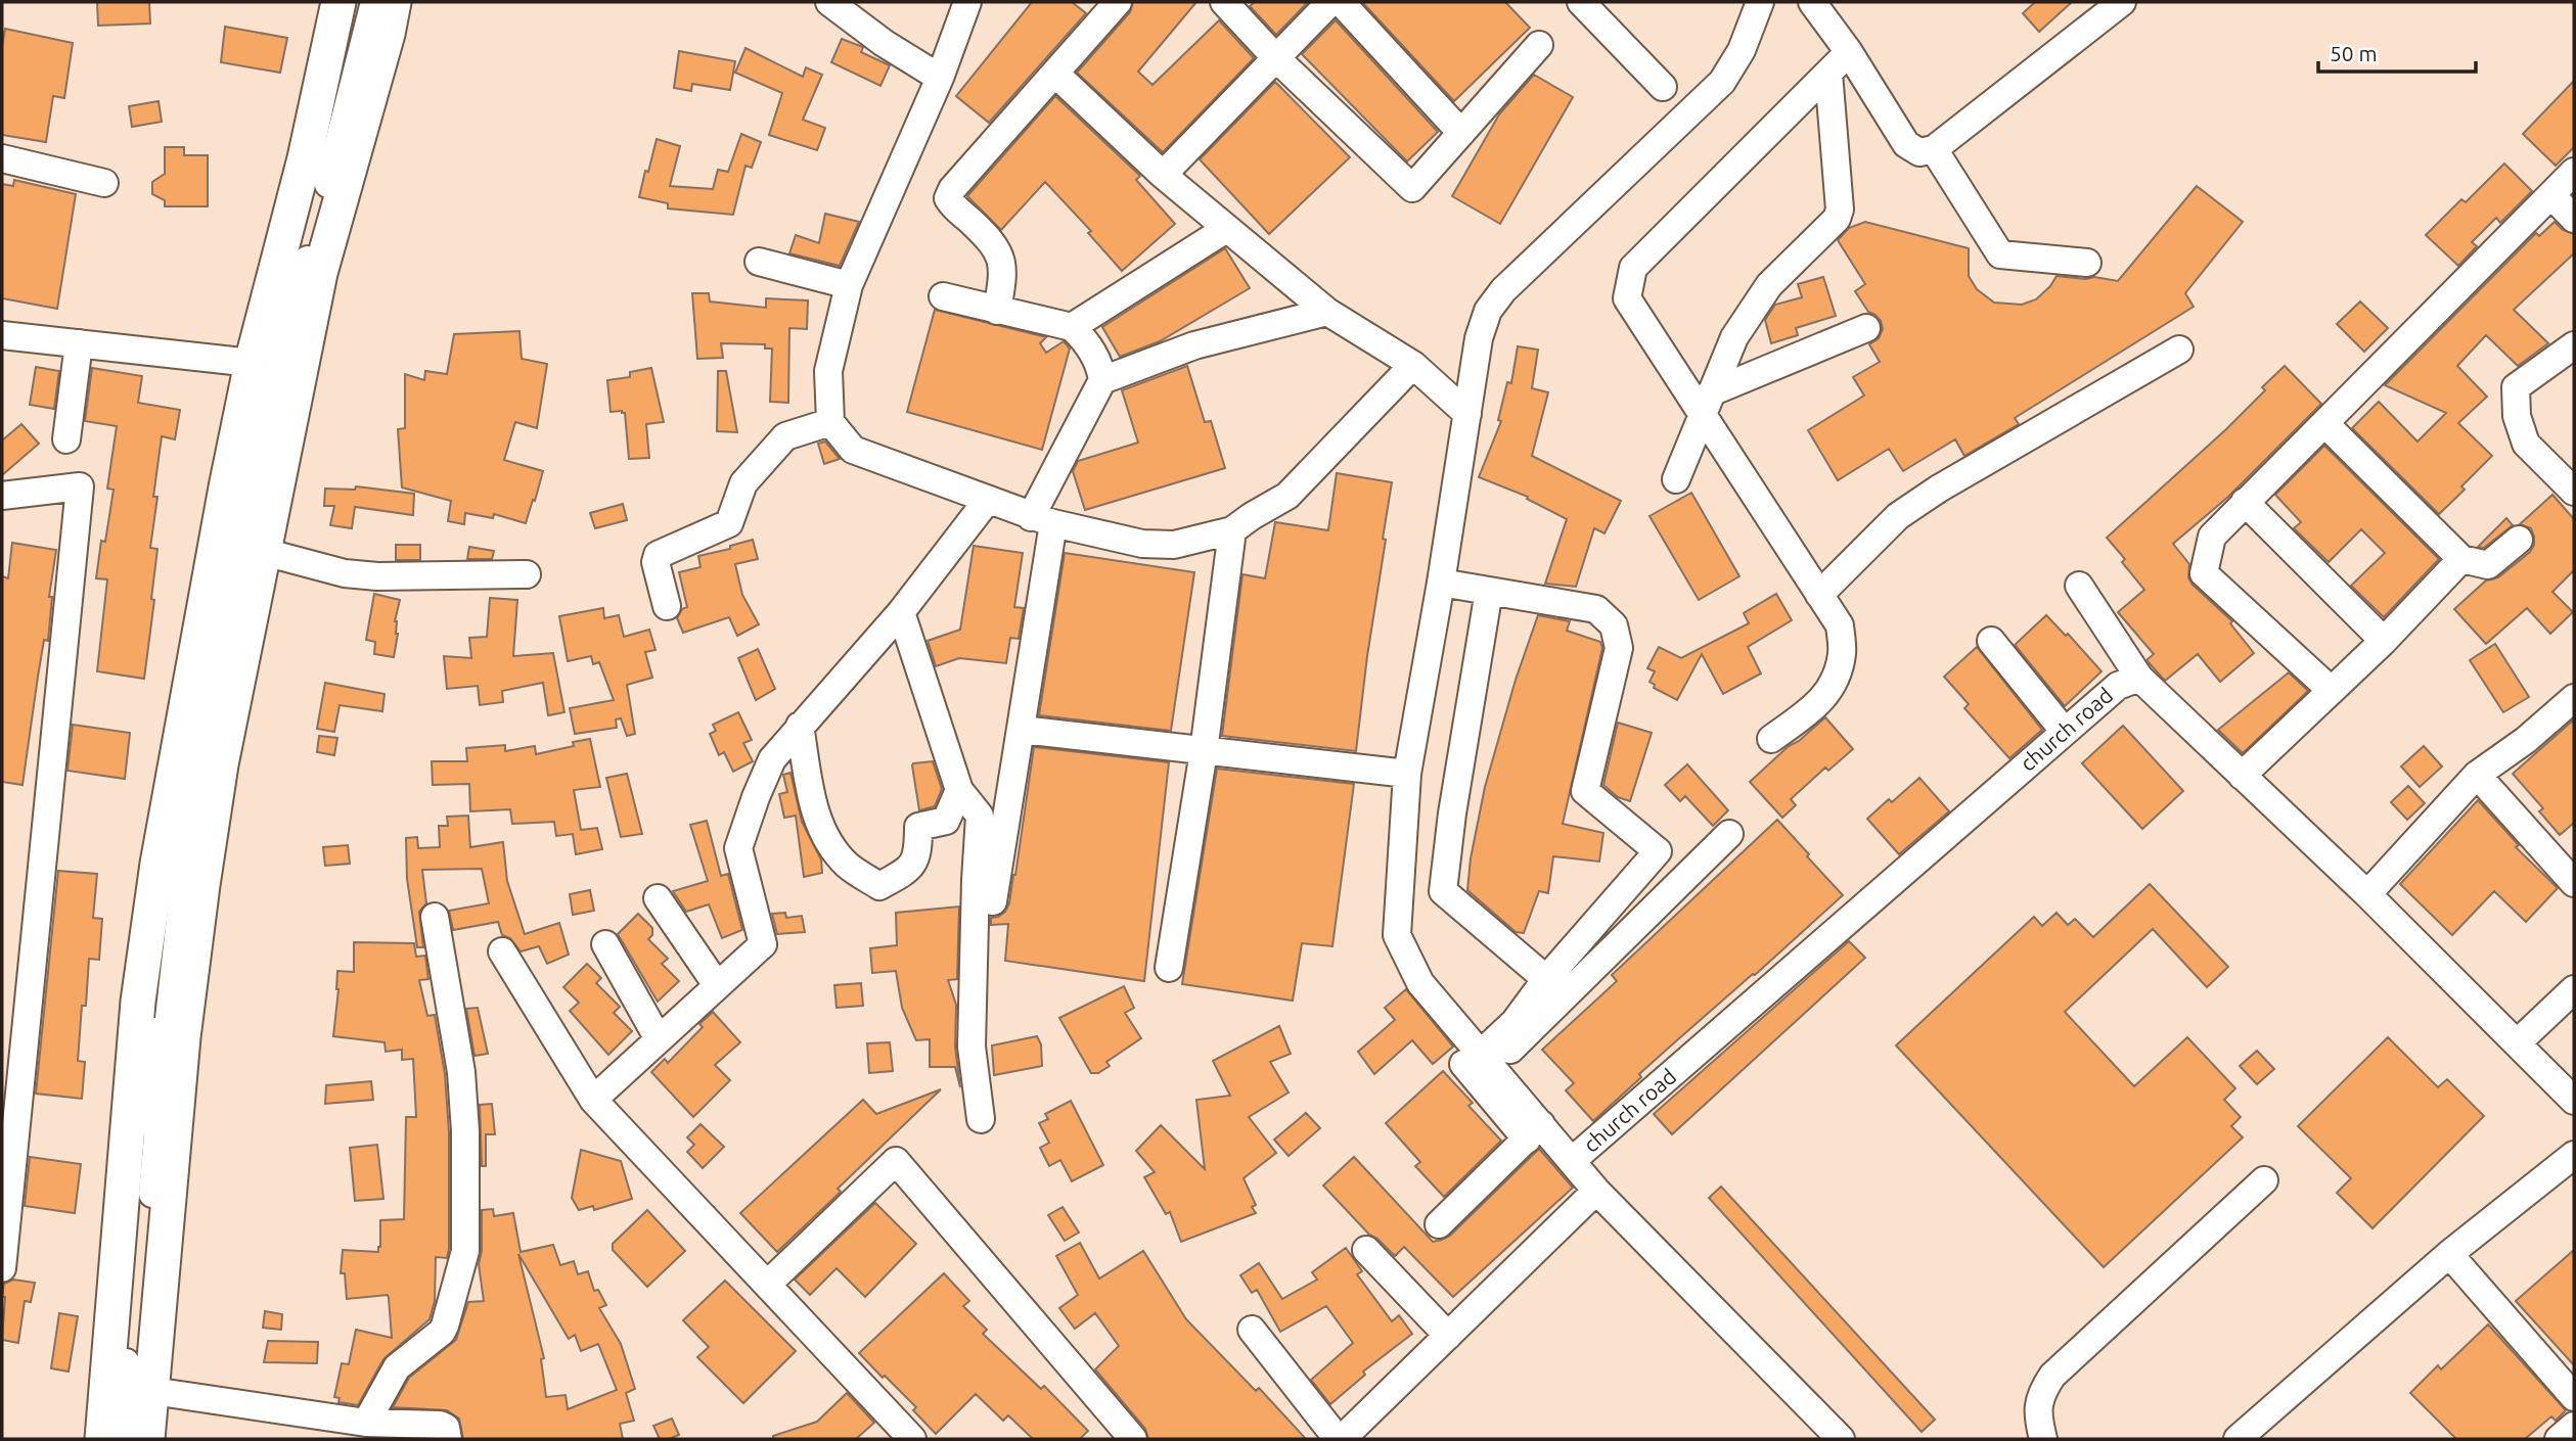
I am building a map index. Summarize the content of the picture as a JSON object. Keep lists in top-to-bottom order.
{
  "streets": {
    "street": ["church road"]
  },
  "scale_bar": "50 m"
}
